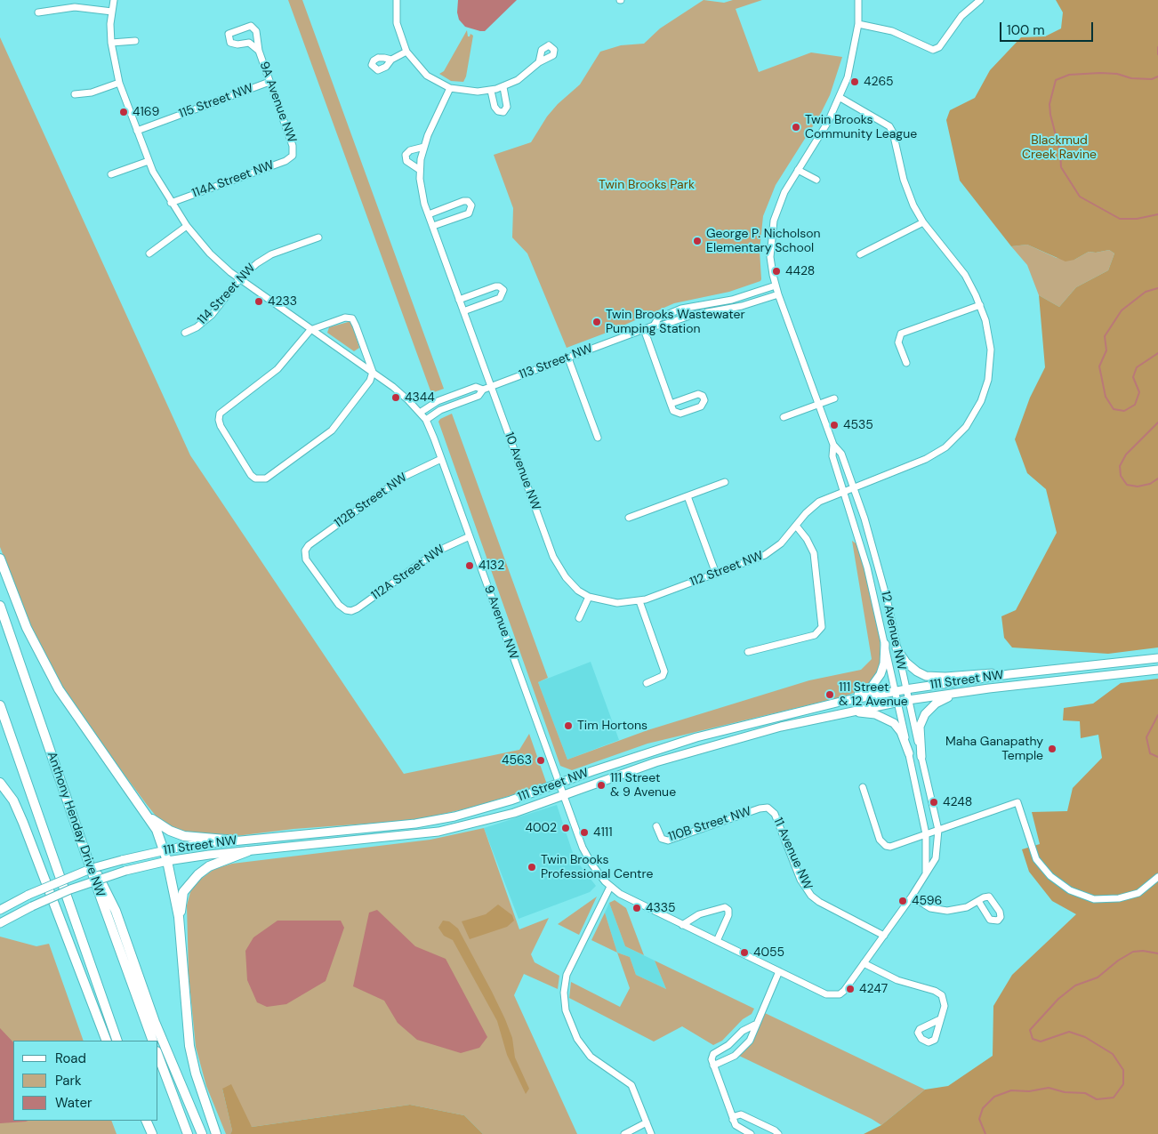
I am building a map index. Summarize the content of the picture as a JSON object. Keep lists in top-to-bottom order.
{
  "streets": {
    "highway": ["Anthony Henday Drive NW"],
    "main road": ["111 Street NW"],
    "street": [
      "115 Street NW",
      "9A Avenue NW",
      "114A Street NW",
      "114 Street NW",
      "113 Street NW",
      "10 Avenue NW",
      "112B Street NW",
      "112 Street NW",
      "112A Street NW",
      "9 Avenue NW",
      "12 Avenue NW",
      "110B Street NW",
      "11 Avenue NW"
    ]
  },
  "crossings": [
    ["115 Street NW", "9A Avenue NW"],
    ["115 Street NW", "9 Avenue NW"],
    ["9A Avenue NW", "114A Street NW"],
    ["114A Street NW", "9 Avenue NW"],
    ["114 Street NW", "9 Avenue NW"],
    ["113 Street NW", "10 Avenue NW"],
    ["113 Street NW", "9 Avenue NW"],
    ["113 Street NW", "12 Avenue NW"],
    ["10 Avenue NW", "112 Street NW"],
    ["112B Street NW", "112A Street NW"],
    ["112B Street NW", "9 Avenue NW"],
    ["112 Street NW", "12 Avenue NW"],
    ["112A Street NW", "9 Avenue NW"],
    ["9 Avenue NW", "12 Avenue NW"],
    ["9 Avenue NW", "111 Street NW"],
    ["12 Avenue NW", "111 Street NW"],
    ["12 Avenue NW", "11 Avenue NW"],
    ["110B Street NW", "11 Avenue NW"]
  ],
  "parks": ["Blackmud Creek Ravine", "Twin Brooks Park"],
  "places": [
    "4265",
    "4169",
    "Twin Brooks Community League",
    "George P. Nicholson Elementary School",
    "4428",
    "4233",
    "Twin Brooks Wastewater Pumping Station",
    "4344",
    "4535",
    "4132",
    "111 Street & 12 Avenue",
    "Tim Hortons",
    "Maha Ganapathy Temple",
    "4563",
    "111 Street & 9 Avenue",
    "4248",
    "4002",
    "4111",
    "Twin Brooks Professional Centre",
    "4596",
    "4335",
    "4055",
    "4247"
  ],
  "legend": ["Road", "Park", "Water"],
  "scale_bar": "100 m"
}
